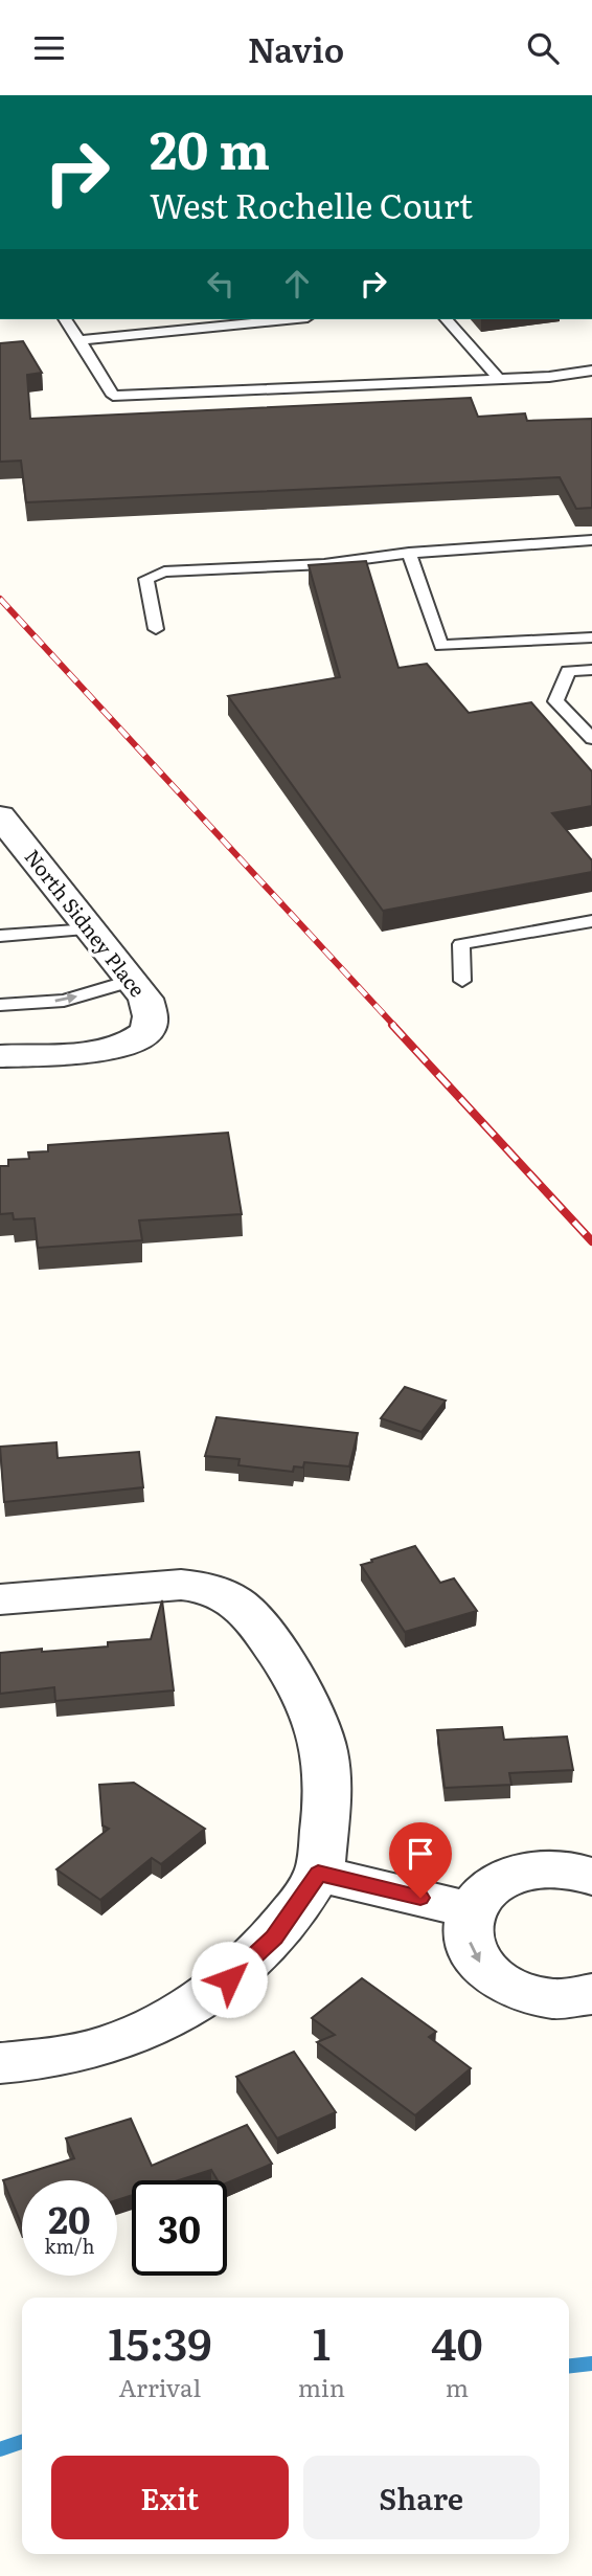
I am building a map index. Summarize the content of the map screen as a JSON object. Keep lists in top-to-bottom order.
{
  "streets": {
    "street": ["North Sidney Place"]
  },
  "page": {
    "header": "Navio",
    "turn": ["20 m", "West Rochelle Court"],
    "speed": "20 km/h",
    "limit": "30",
    "eta": [
      "15:39",
      "Arrival",
      "1",
      "min",
      "40",
      "m"
    ],
    "buttons": ["Exit", "Share"]
  }
}
